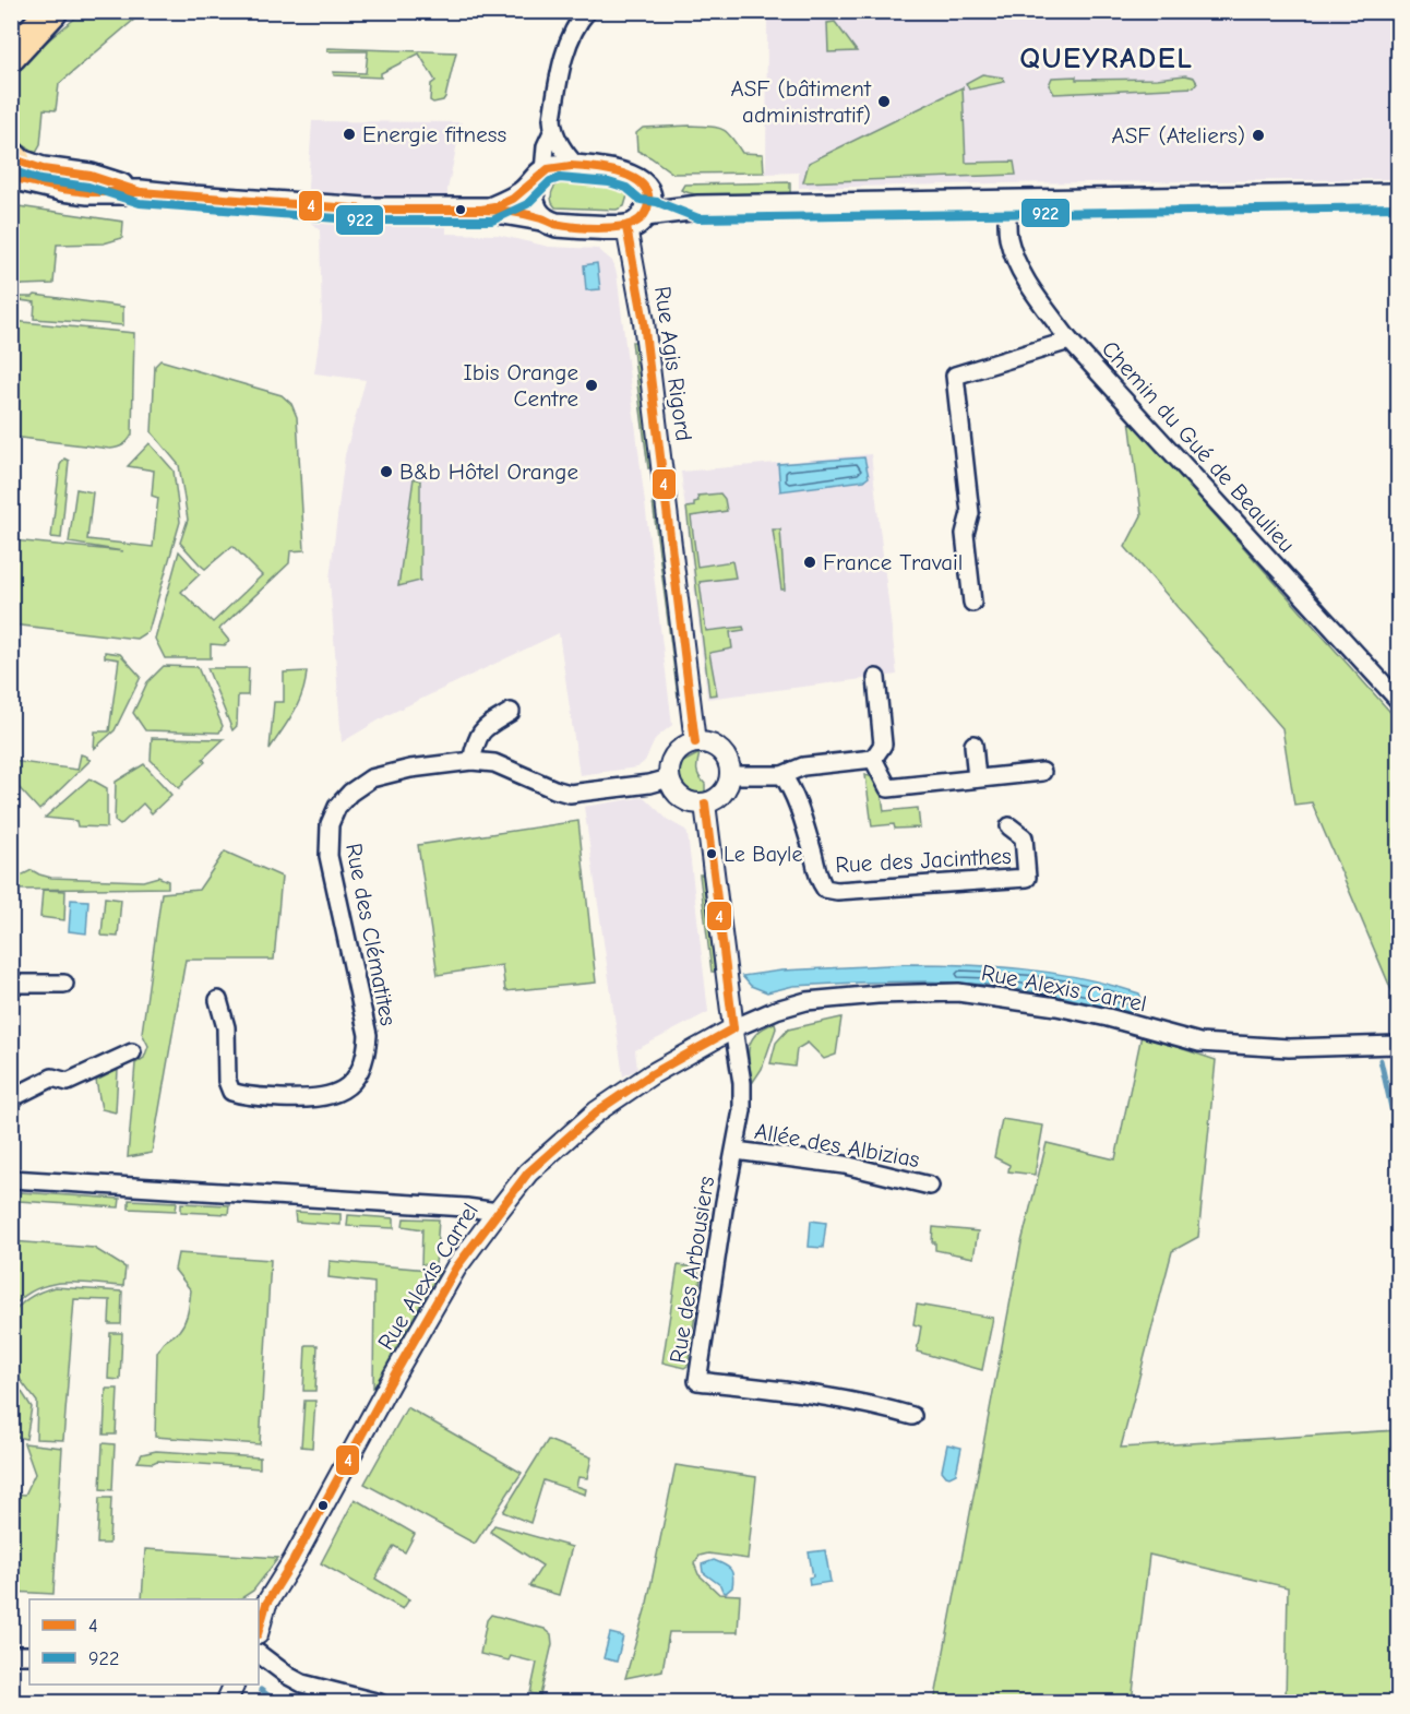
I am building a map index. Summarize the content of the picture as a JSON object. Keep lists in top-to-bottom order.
{
  "streets": {
    "street": [
      "Rue Agis Rigord",
      "Chemin du Gué de Beaulieu",
      "Rue des Jacinthes",
      "Rue des Clématites",
      "Rue Alexis Carrel",
      "Allée des Albizias",
      "Rue des Arbousiers"
    ]
  },
  "crossings": [
    ["Rue Agis Rigord", "Rue des Clématites"],
    ["Rue Alexis Carrel", "Rue des Arbousiers"],
    ["Allée des Albizias", "Rue des Arbousiers"]
  ],
  "districts": ["QUEYRADEL"],
  "places": [
    "ASF (bâtiment administratif)",
    "Energie fitness",
    "ASF (Ateliers)",
    "Ibis Orange Centre",
    "B&b Hôtel Orange",
    "France Travail",
    "Le Bayle"
  ],
  "lines": ["transit line 4", "transit line 922"],
  "legend": ["4", "922"]
}
